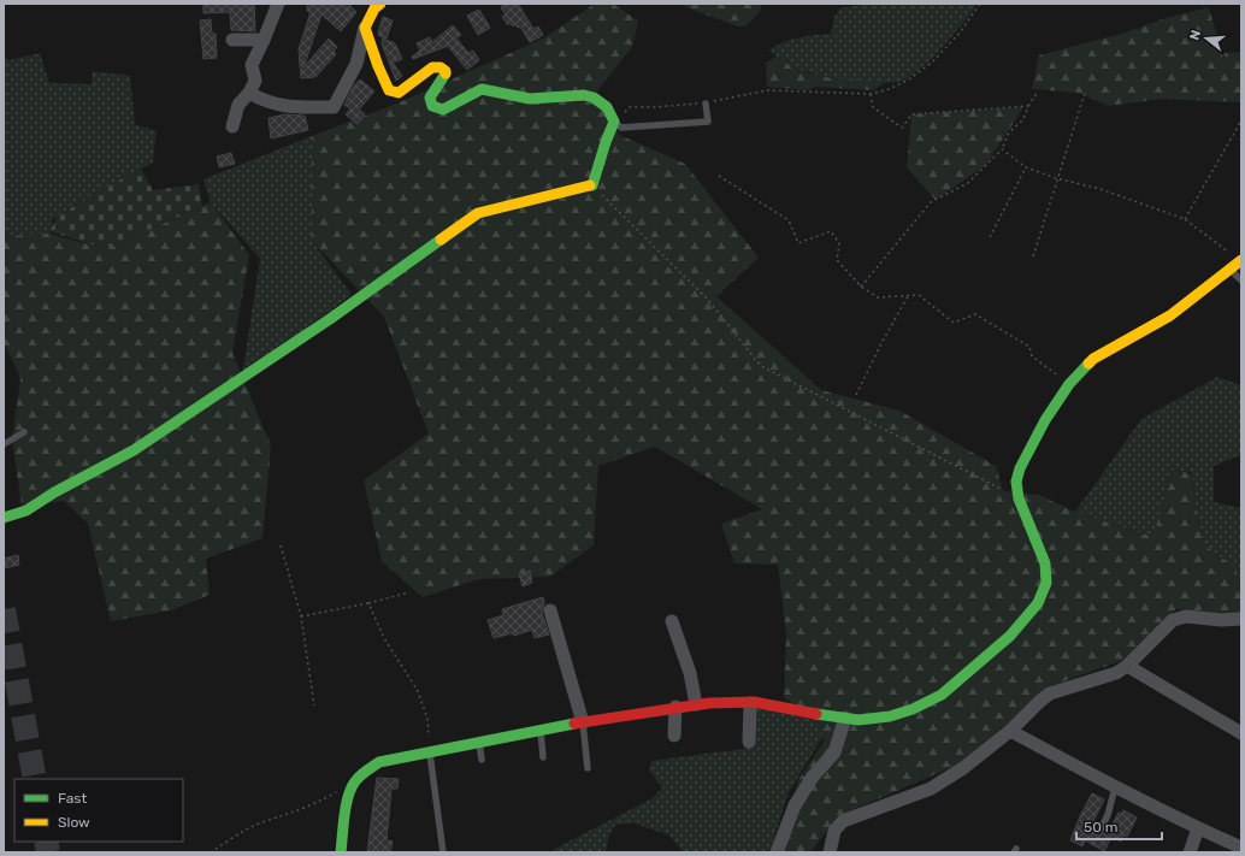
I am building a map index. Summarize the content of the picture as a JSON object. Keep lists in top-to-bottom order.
{
  "legend": ["Fast", "Slow"],
  "scale_bar": "50 m",
  "north": "left"
}
